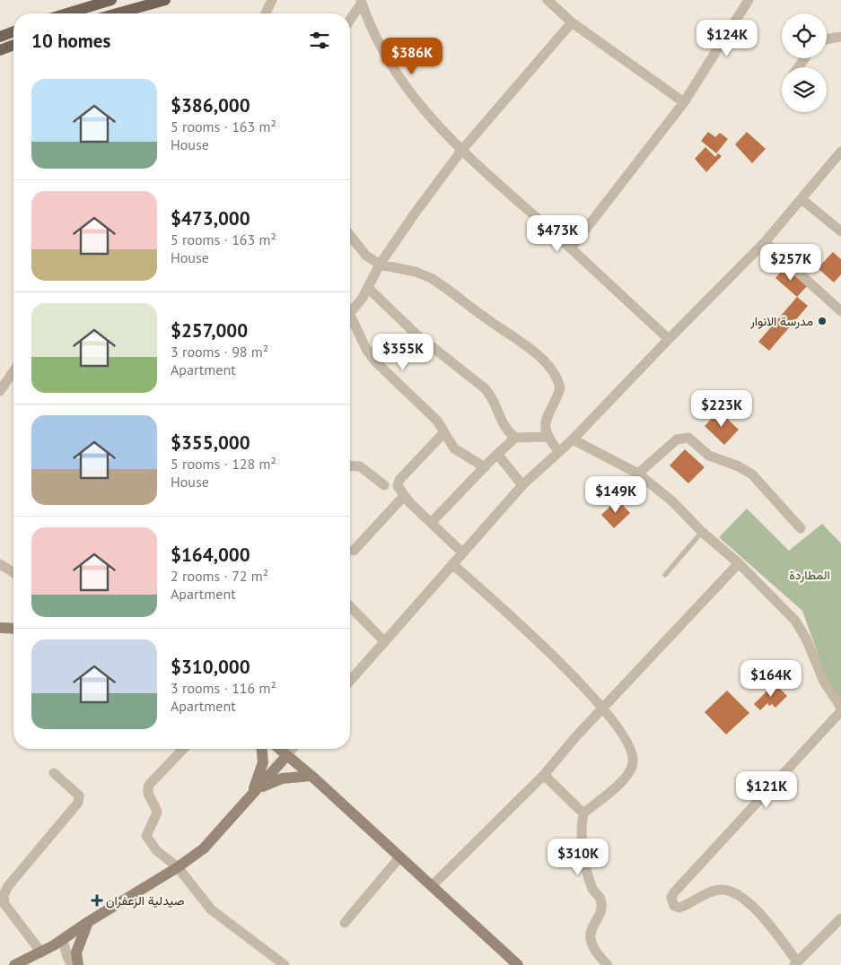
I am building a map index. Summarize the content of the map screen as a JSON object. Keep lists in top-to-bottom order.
{
  "parks": ["المطاردة"],
  "places": {
    "other": ["مدرسة الانوار"],
    "health": ["صيدلية الزعفران"]
  },
  "page": {
    "heading": "10 homes",
    "price": [
      "$124K",
      "$386K",
      "$473K",
      "$257K",
      "$355K",
      "$223K",
      "$149K",
      "$164K",
      "$121K",
      "$310K"
    ],
    "list": [
      {
        "name": "$386,000",
        "note": "5 rooms · 163 m² · House"
      },
      {
        "name": "$473,000",
        "note": "5 rooms · 163 m² · House"
      },
      {
        "name": "$257,000",
        "note": "3 rooms · 98 m² · Apartment"
      },
      {
        "name": "$355,000",
        "note": "5 rooms · 128 m² · House"
      },
      {
        "name": "$164,000",
        "note": "2 rooms · 72 m² · Apartment"
      },
      {
        "name": "$310,000",
        "note": "3 rooms · 116 m² · Apartment"
      }
    ]
  }
}
